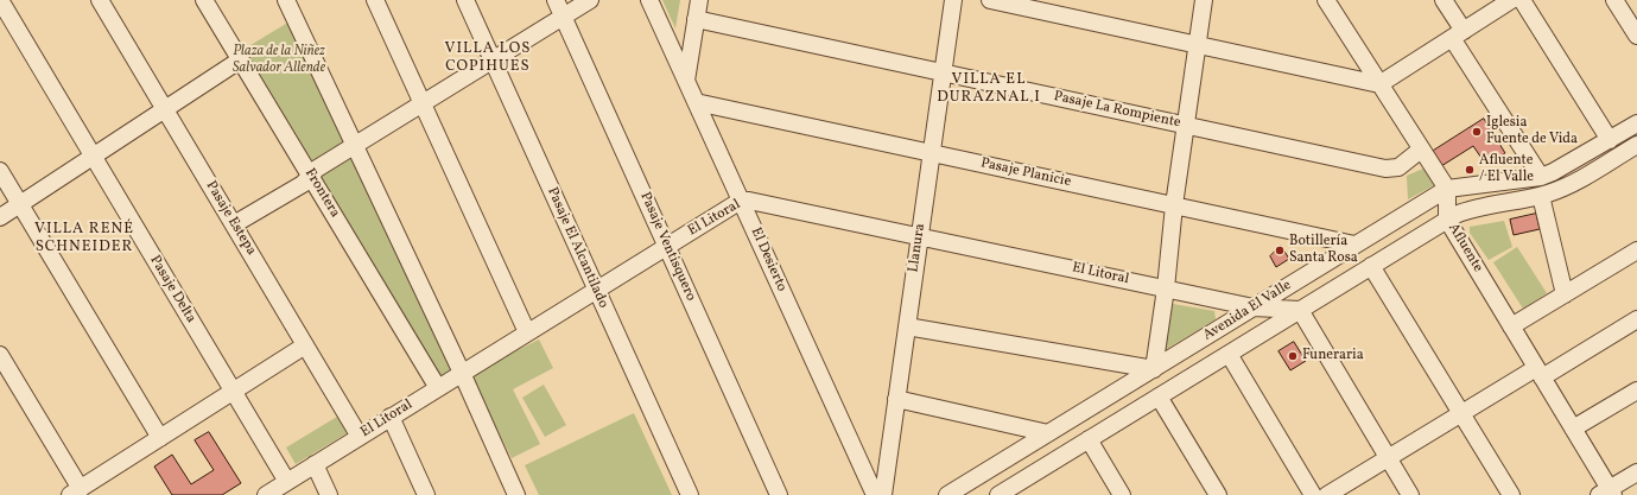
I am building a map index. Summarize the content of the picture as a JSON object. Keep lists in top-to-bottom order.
{
  "streets": {
    "street": [
      "Pasaje La Rompiente",
      "Pasaje Planicie",
      "Frontera",
      "Pasaje Estepa",
      "El Litoral",
      "Pasaje Ventisquero",
      "Pasaje El Alcantilado",
      "Llanura",
      "Afluente",
      "El Desierto",
      "Pasaje Delta",
      "Avenida El Valle"
    ]
  },
  "crossings": [
    ["Pasaje La Rompiente", "Llanura"],
    ["Pasaje Planicie", "Llanura"],
    ["Pasaje Planicie", "El Desierto"],
    ["Pasaje Planicie", "Avenida El Valle"],
    ["Frontera", "El Litoral"],
    ["Pasaje Estepa", "El Litoral"],
    ["El Litoral", "Pasaje Ventisquero"],
    ["El Litoral", "Pasaje El Alcantilado"],
    ["El Litoral", "Llanura"],
    ["El Litoral", "El Desierto"],
    ["El Litoral", "Pasaje Delta"],
    ["El Litoral", "Avenida El Valle"],
    ["Afluente", "Avenida El Valle"]
  ],
  "districts": ["VILLA LOS COPIHUES", "VILLA EL DURAZNAL I", "VILLA RENÉ SCHNEIDER"],
  "parks": ["Plaza de la Niñez Salvador Allende"],
  "places": [
    "Iglesia Fuente de Vida",
    "Afluente / El Valle",
    "Botillería Santa Rosa",
    "Funeraria"
  ]
}
